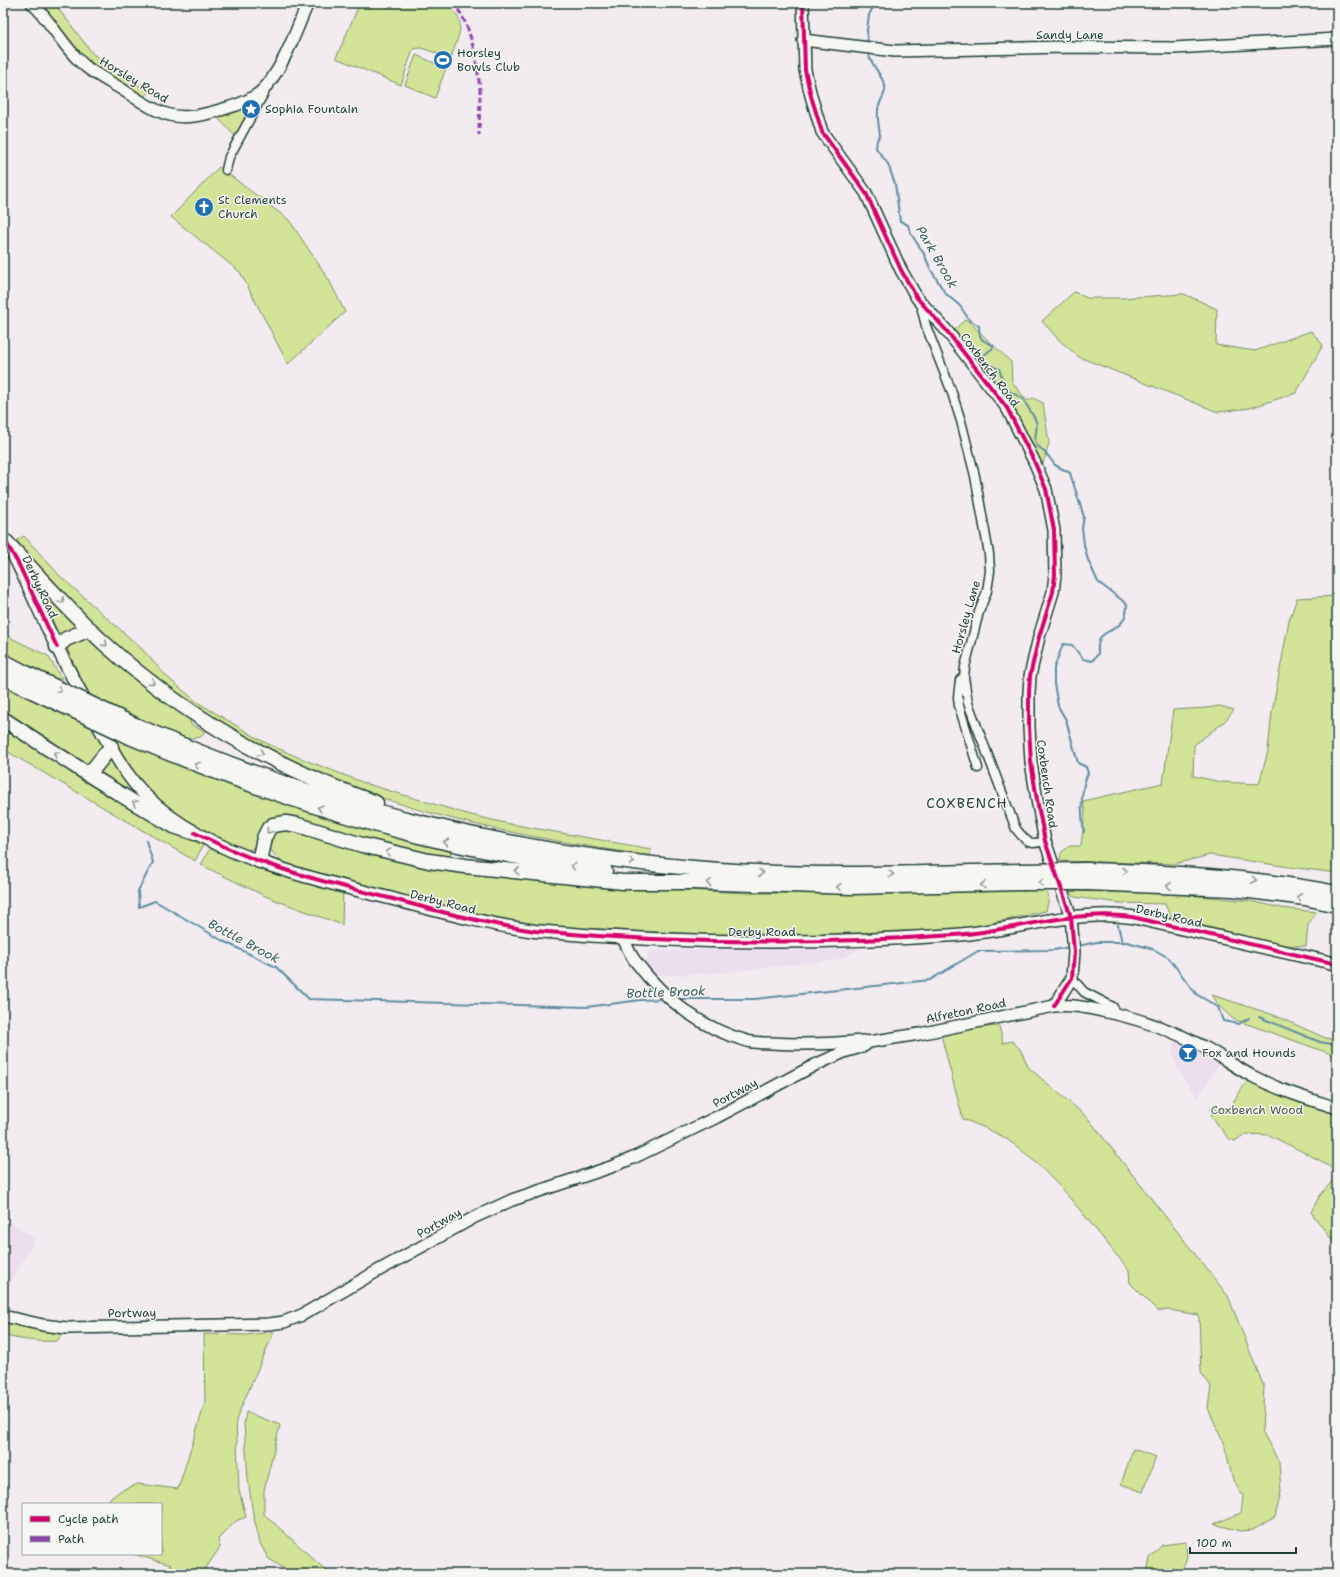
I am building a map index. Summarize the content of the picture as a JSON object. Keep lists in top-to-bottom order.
{
  "streets": {
    "main road": ["Derby Road"],
    "street": [
      "Sandy Lane",
      "Horsley Road",
      "Coxbench Road",
      "Horsley Lane",
      "Alfreton Road",
      "Portway"
    ]
  },
  "crossings": [
    ["Sandy Lane", "Coxbench Road"],
    ["Coxbench Road", "Derby Road"],
    ["Coxbench Road", "Horsley Lane"],
    ["Derby Road", "Alfreton Road"],
    ["Alfreton Road", "Portway"]
  ],
  "districts": ["COXBENCH"],
  "water": ["Park Brook", "Bottle Brook"],
  "parks": ["Coxbench Wood"],
  "places": {
    "sports": ["Horsley Bowls Club"],
    "place": ["Sophia Fountain"],
    "church": ["St Clements Church"],
    "bar": ["Fox and Hounds"]
  },
  "legend": ["Cycle path", "Path"],
  "scale_bar": "100 m"
}
